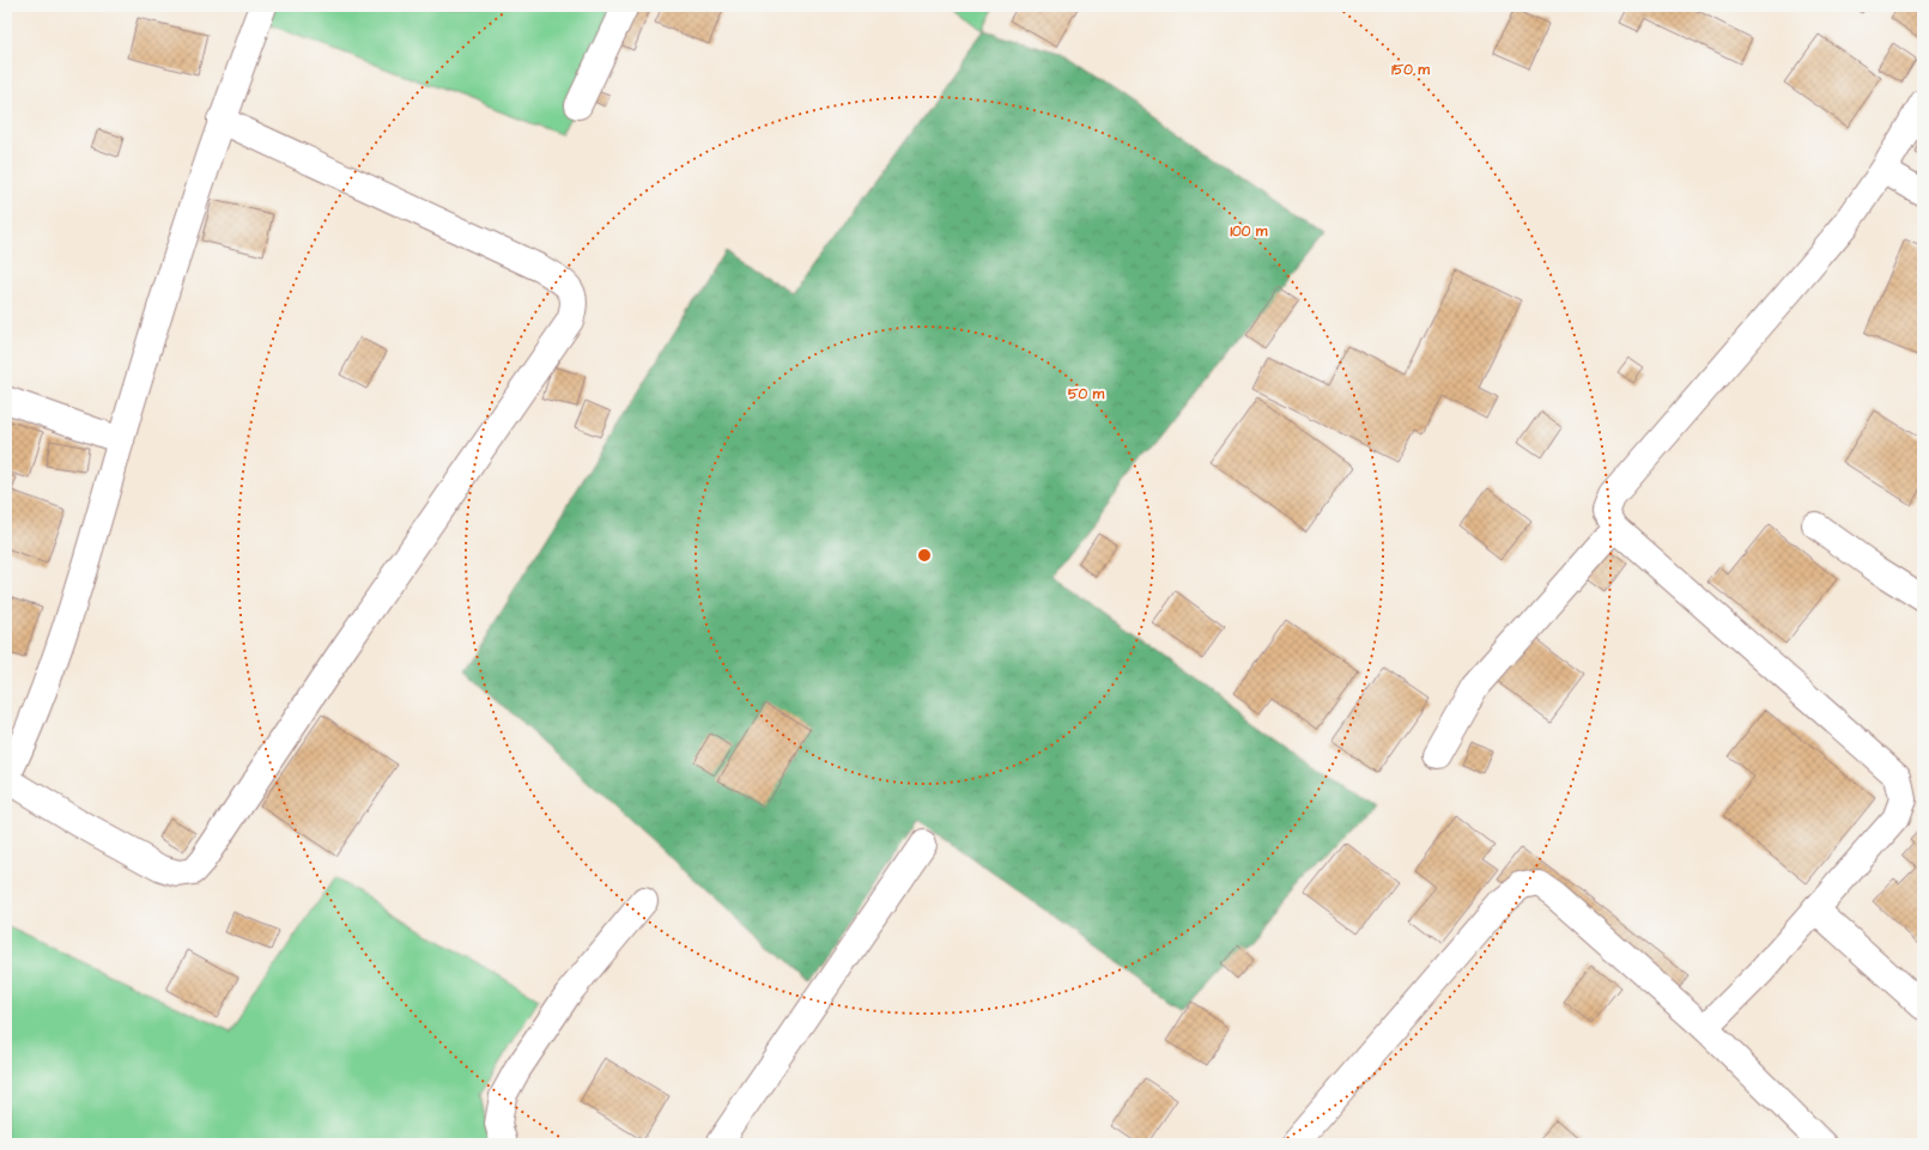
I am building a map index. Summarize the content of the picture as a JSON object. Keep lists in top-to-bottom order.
{
  "rings": ["150 m", "100 m", "50 m"]
}
